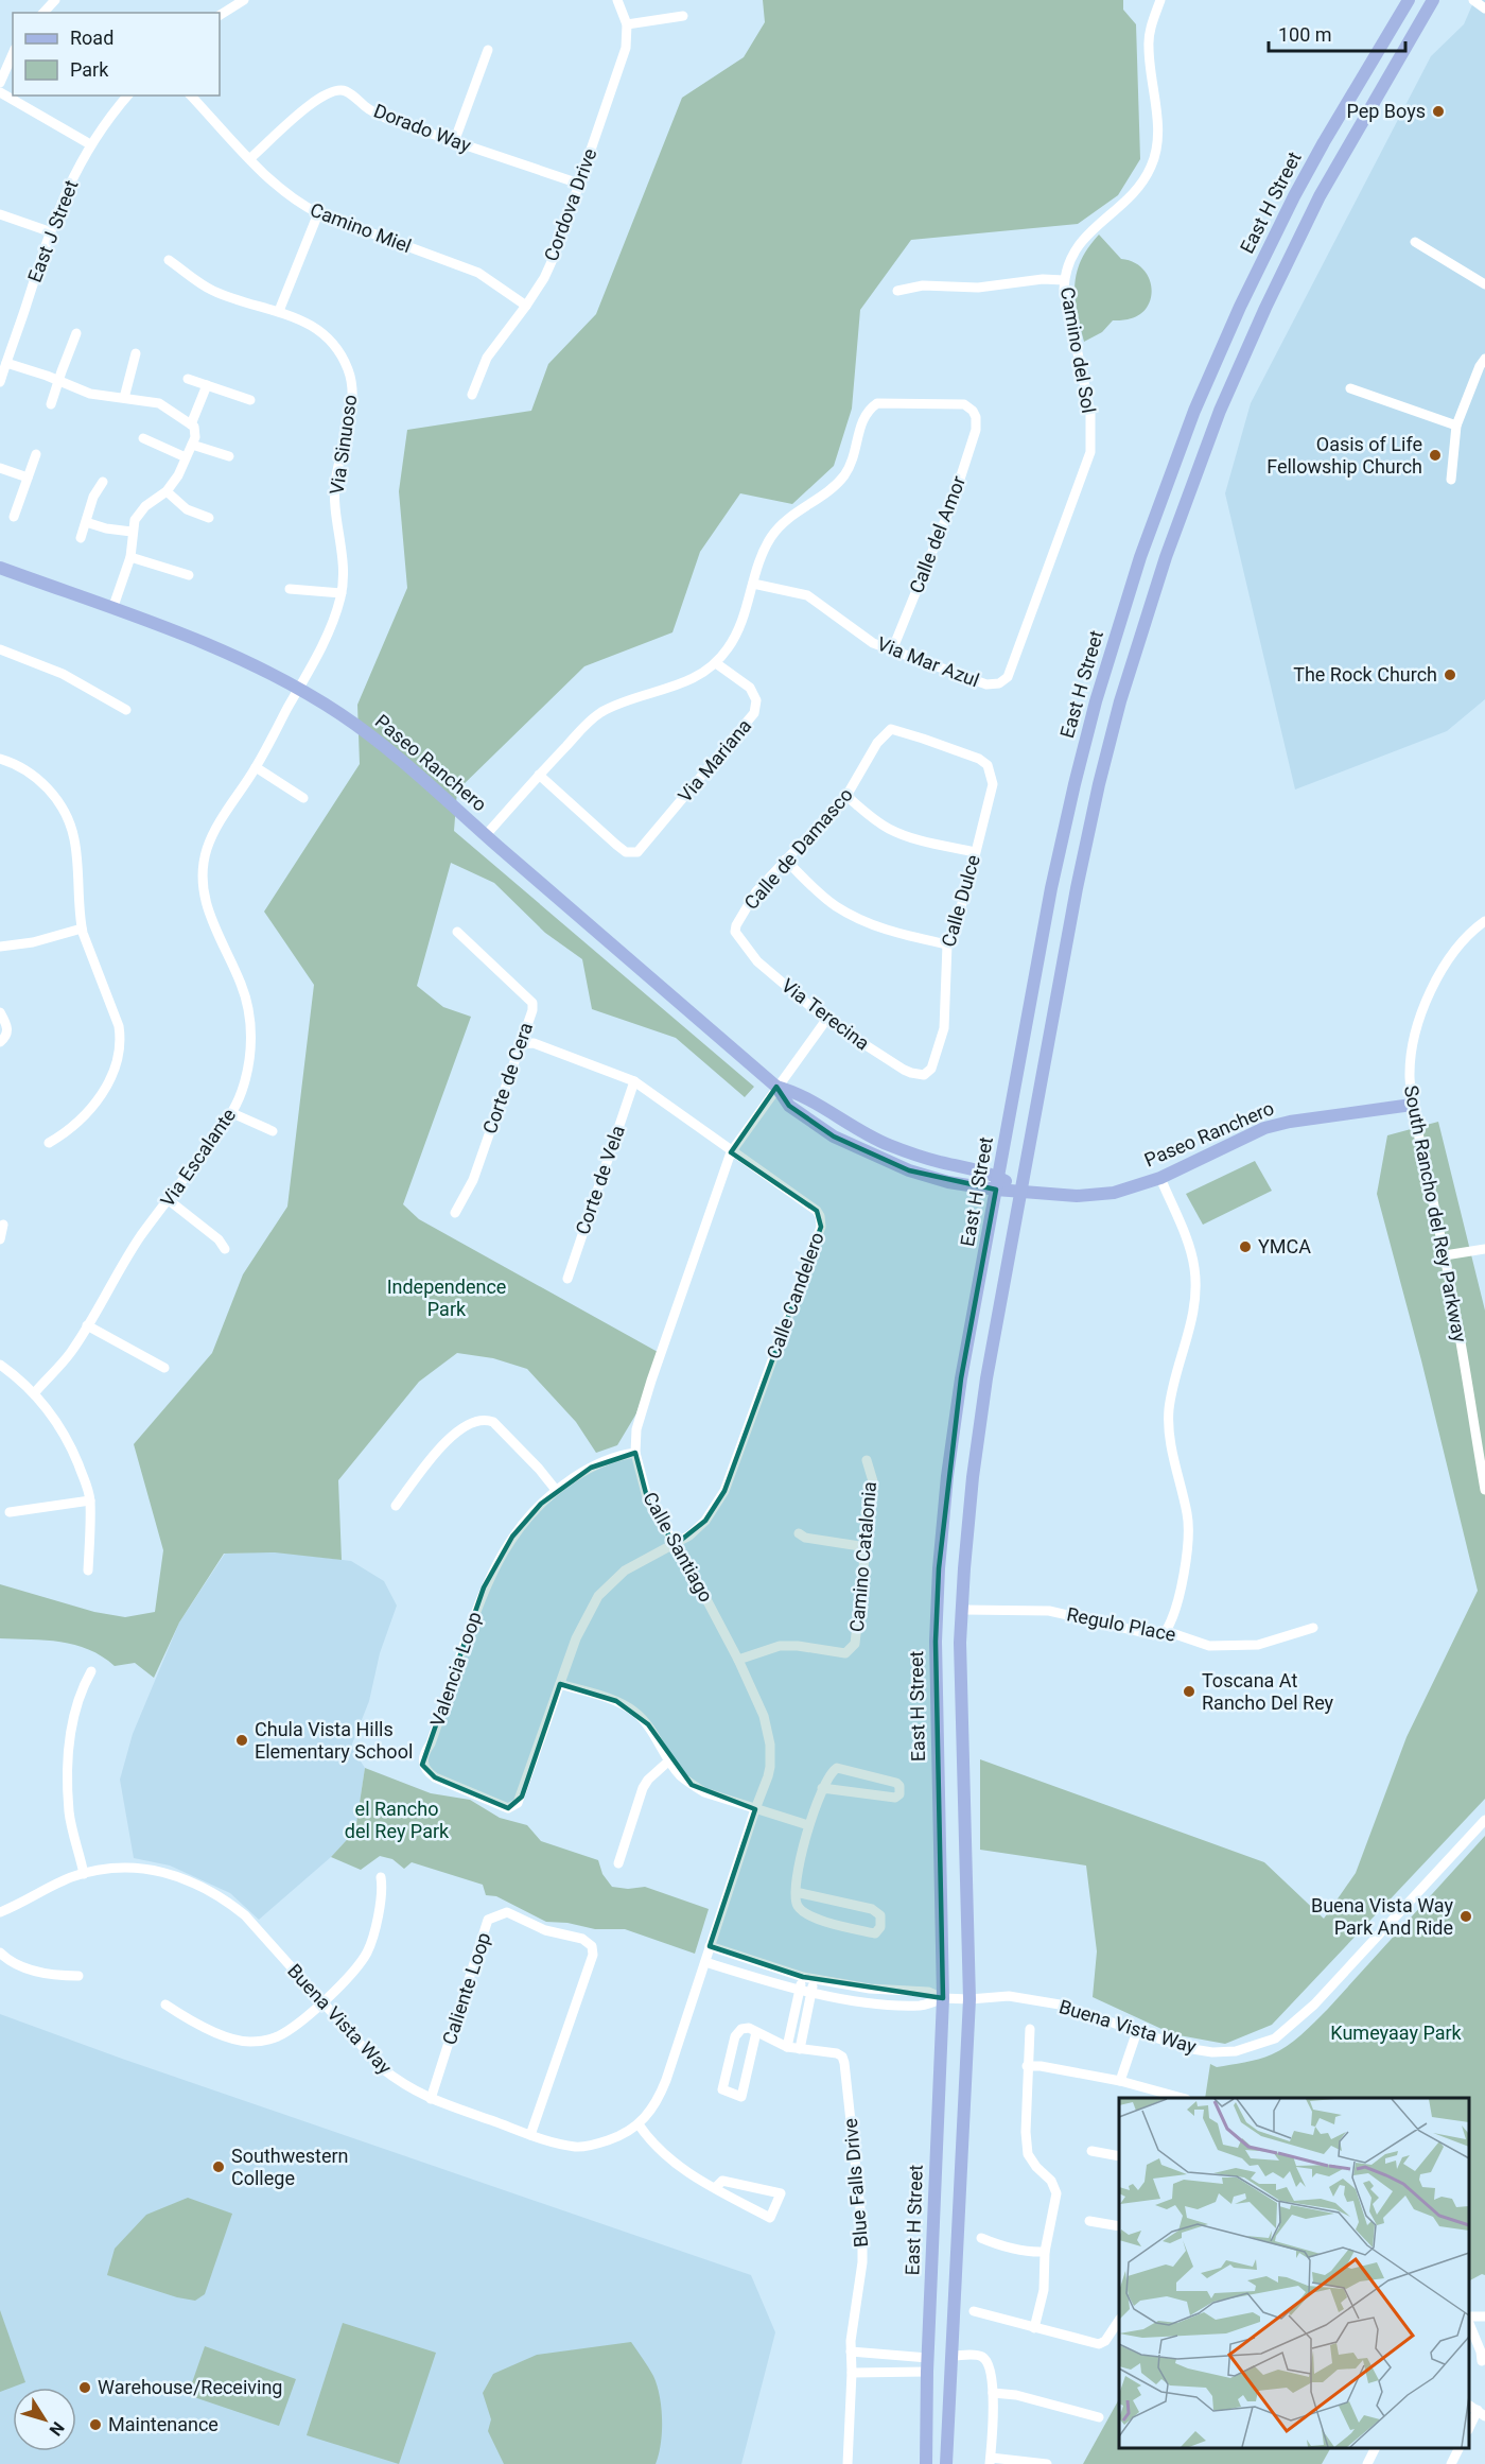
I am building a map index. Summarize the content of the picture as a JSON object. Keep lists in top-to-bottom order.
{
  "streets": {
    "main road": ["East H Street", "Paseo Ranchero"],
    "street": [
      "Dorado Way",
      "Cordova Drive",
      "Camino Miel",
      "East J Street",
      "Camino del Sol",
      "Via Sinuoso",
      "Calle del Amor",
      "Via Mar Azul",
      "Via Mariana",
      "Calle de Damasco",
      "Calle Dulce",
      "Via Terecina",
      "Corte de Cera",
      "Via Escalante",
      "Corte de Vela",
      "South Rancho del Rey Parkway",
      "Calle Candelero",
      "Calle Santiago",
      "Camino Catalonia",
      "Regulo Place",
      "Valencia Loop",
      "Caliente Loop",
      "Buena Vista Way",
      "Blue Falls Drive"
    ]
  },
  "crossings": [
    ["Dorado Way", "Cordova Drive"],
    ["Dorado Way", "Camino Miel"],
    ["East H Street", "Paseo Ranchero"],
    ["East H Street", "Buena Vista Way"],
    ["Cordova Drive", "Camino Miel"],
    ["Camino del Sol", "Via Mar Azul"],
    ["Via Sinuoso", "Paseo Ranchero"],
    ["Via Sinuoso", "Via Escalante"],
    ["Calle del Amor", "Via Mar Azul"],
    ["Paseo Ranchero", "Via Escalante"],
    ["Paseo Ranchero", "South Rancho del Rey Parkway"],
    ["Paseo Ranchero", "Calle Santiago"],
    ["Calle de Damasco", "Calle Dulce"],
    ["Calle de Damasco", "Via Terecina"],
    ["Calle Dulce", "Via Terecina"],
    ["Via Terecina", "Calle Santiago"],
    ["Corte de Cera", "Calle Candelero"],
    ["Corte de Vela", "Calle Candelero"],
    ["Calle Candelero", "Calle Santiago"],
    ["Calle Candelero", "Valencia Loop"],
    ["Calle Santiago", "Camino Catalonia"],
    ["Calle Santiago", "Valencia Loop"],
    ["Calle Santiago", "Buena Vista Way"],
    ["Caliente Loop", "Buena Vista Way"]
  ],
  "parks": ["Independence Park", "el Rancho del Rey Park", "Kumeyaay Park"],
  "places": [
    "Pep Boys",
    "Oasis of Life Fellowship Church",
    "The Rock Church",
    "YMCA",
    "Toscana At Rancho Del Rey",
    "Chula Vista Hills Elementary School",
    "Buena Vista Way Park And Ride",
    "Southwestern College",
    "Warehouse/Receiving",
    "Maintenance"
  ],
  "legend": ["Road", "Park"],
  "scale_bar": "100 m",
  "north": "bottom right"
}
